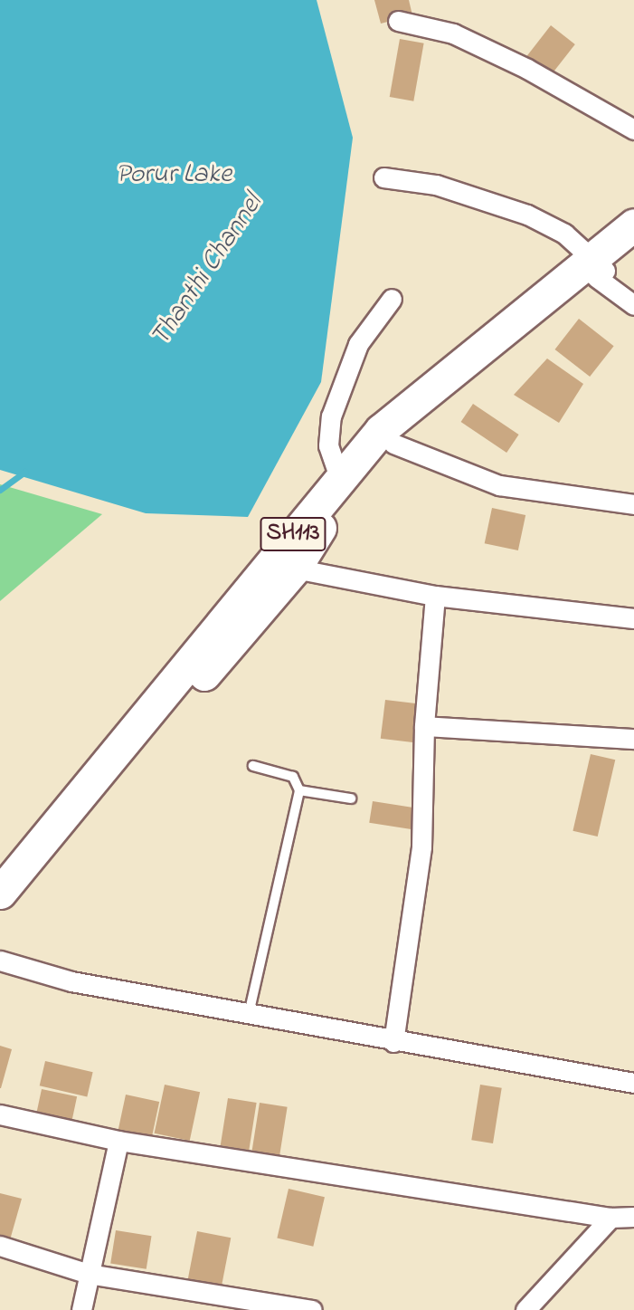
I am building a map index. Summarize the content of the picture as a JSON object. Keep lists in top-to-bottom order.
{
  "streets": {
    "main road": ["SH113"]
  },
  "water": ["Porur Lake", "Thanthi Channel"]
}
